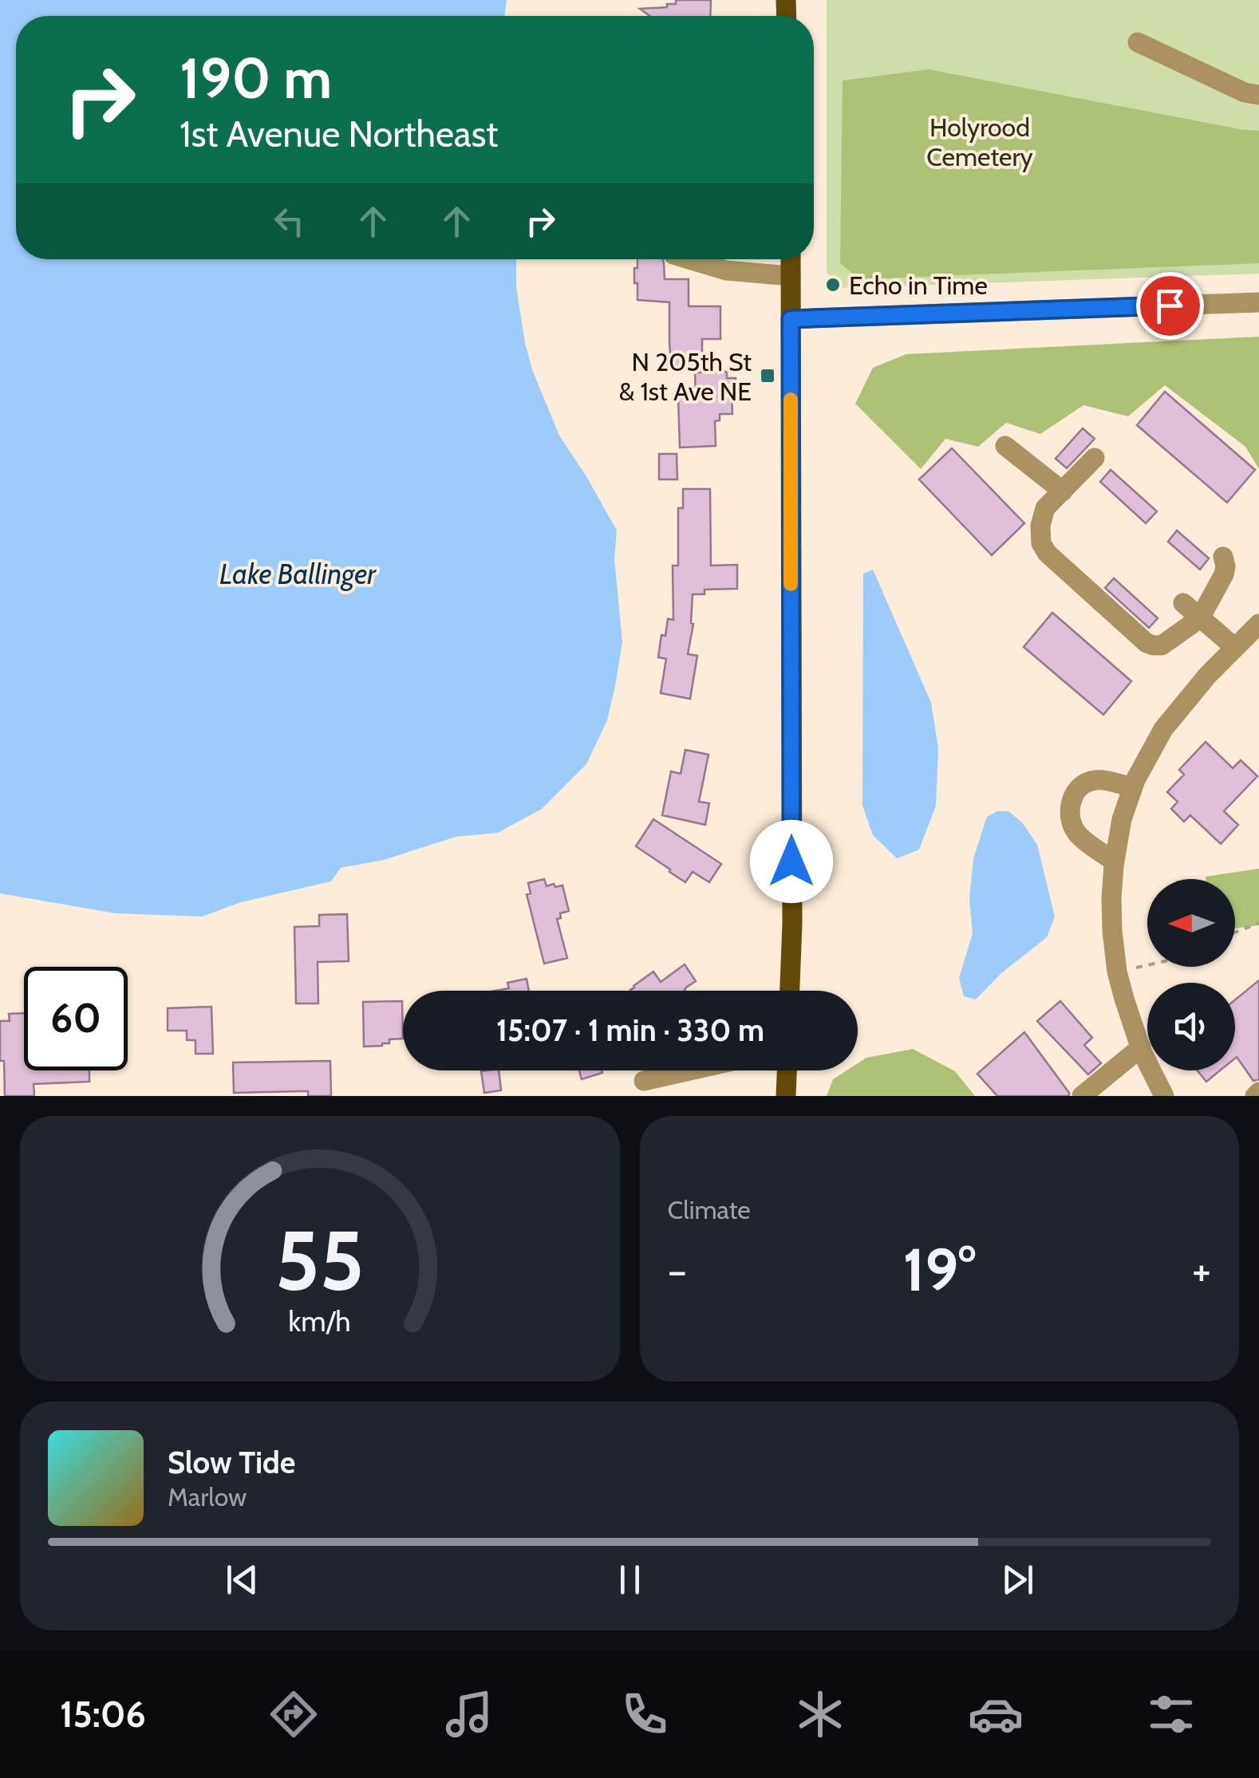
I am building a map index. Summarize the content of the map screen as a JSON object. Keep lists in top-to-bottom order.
{
  "water": ["Lake Ballinger"],
  "parks": ["Holyrood Cemetery"],
  "places": {
    "other": ["Echo in Time"],
    "transit": ["N 205th St & 1st Ave NE"]
  },
  "north": "left",
  "page": {
    "turn": ["190 m", "1st Avenue Northeast"],
    "limit": "60",
    "trip": "15:07 · 1 min · 330 m",
    "tile": "Climate",
    "heat": ["−", "19°", "+"],
    "song": ["Slow Tide", "Marlow"],
    "tabs": "15:06",
    "gauge": ["55", "km/h"]
  }
}
